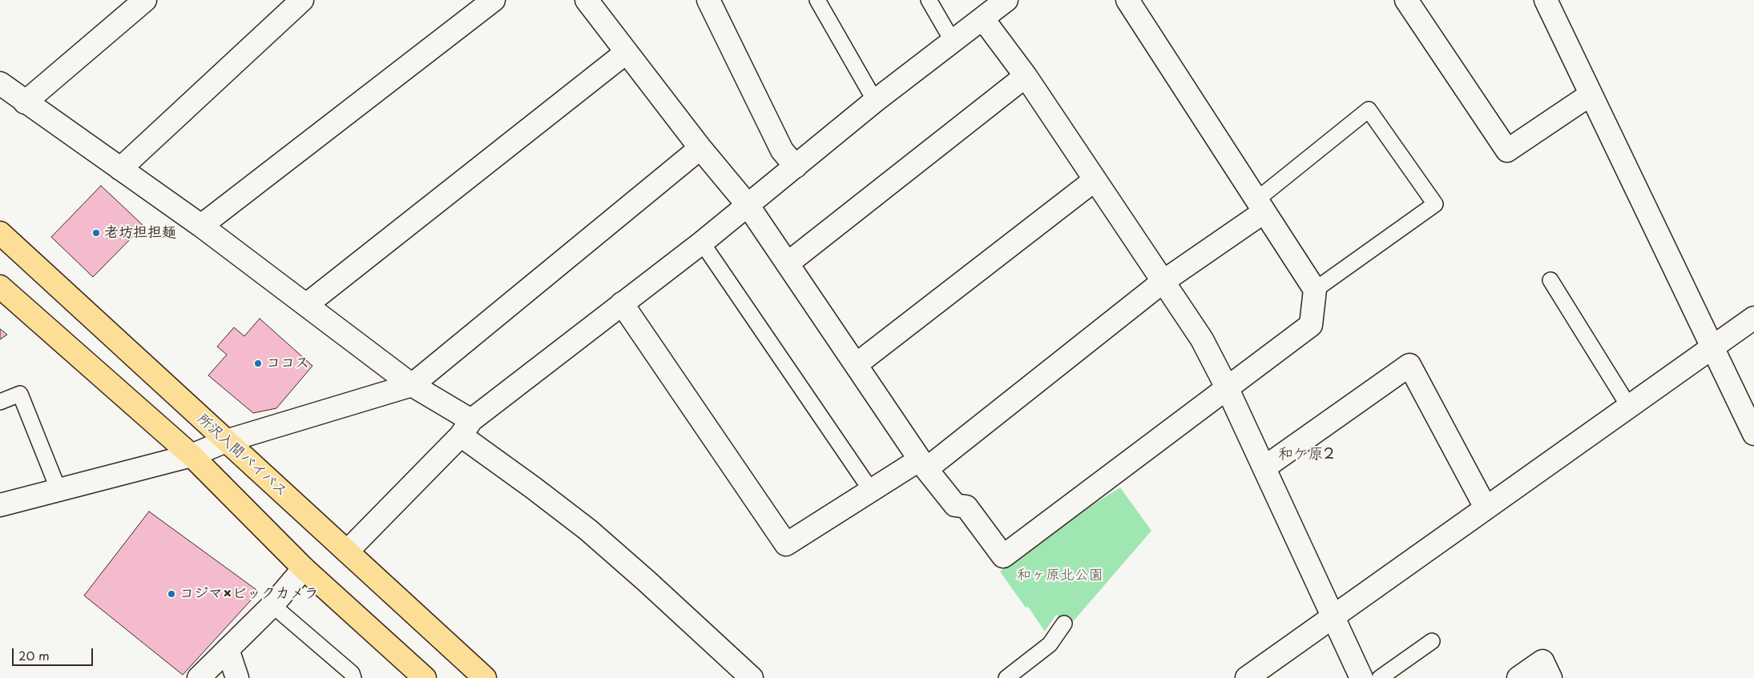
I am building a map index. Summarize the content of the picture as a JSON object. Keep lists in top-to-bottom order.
{
  "streets": {
    "highway": ["所沢入間バイパス"]
  },
  "districts": ["和ケ原2"],
  "parks": ["和ヶ原北公園"],
  "places": ["老坊担担麺", "ココス", "コジマ×ビックカメラ"],
  "scale_bar": "20 m"
}
